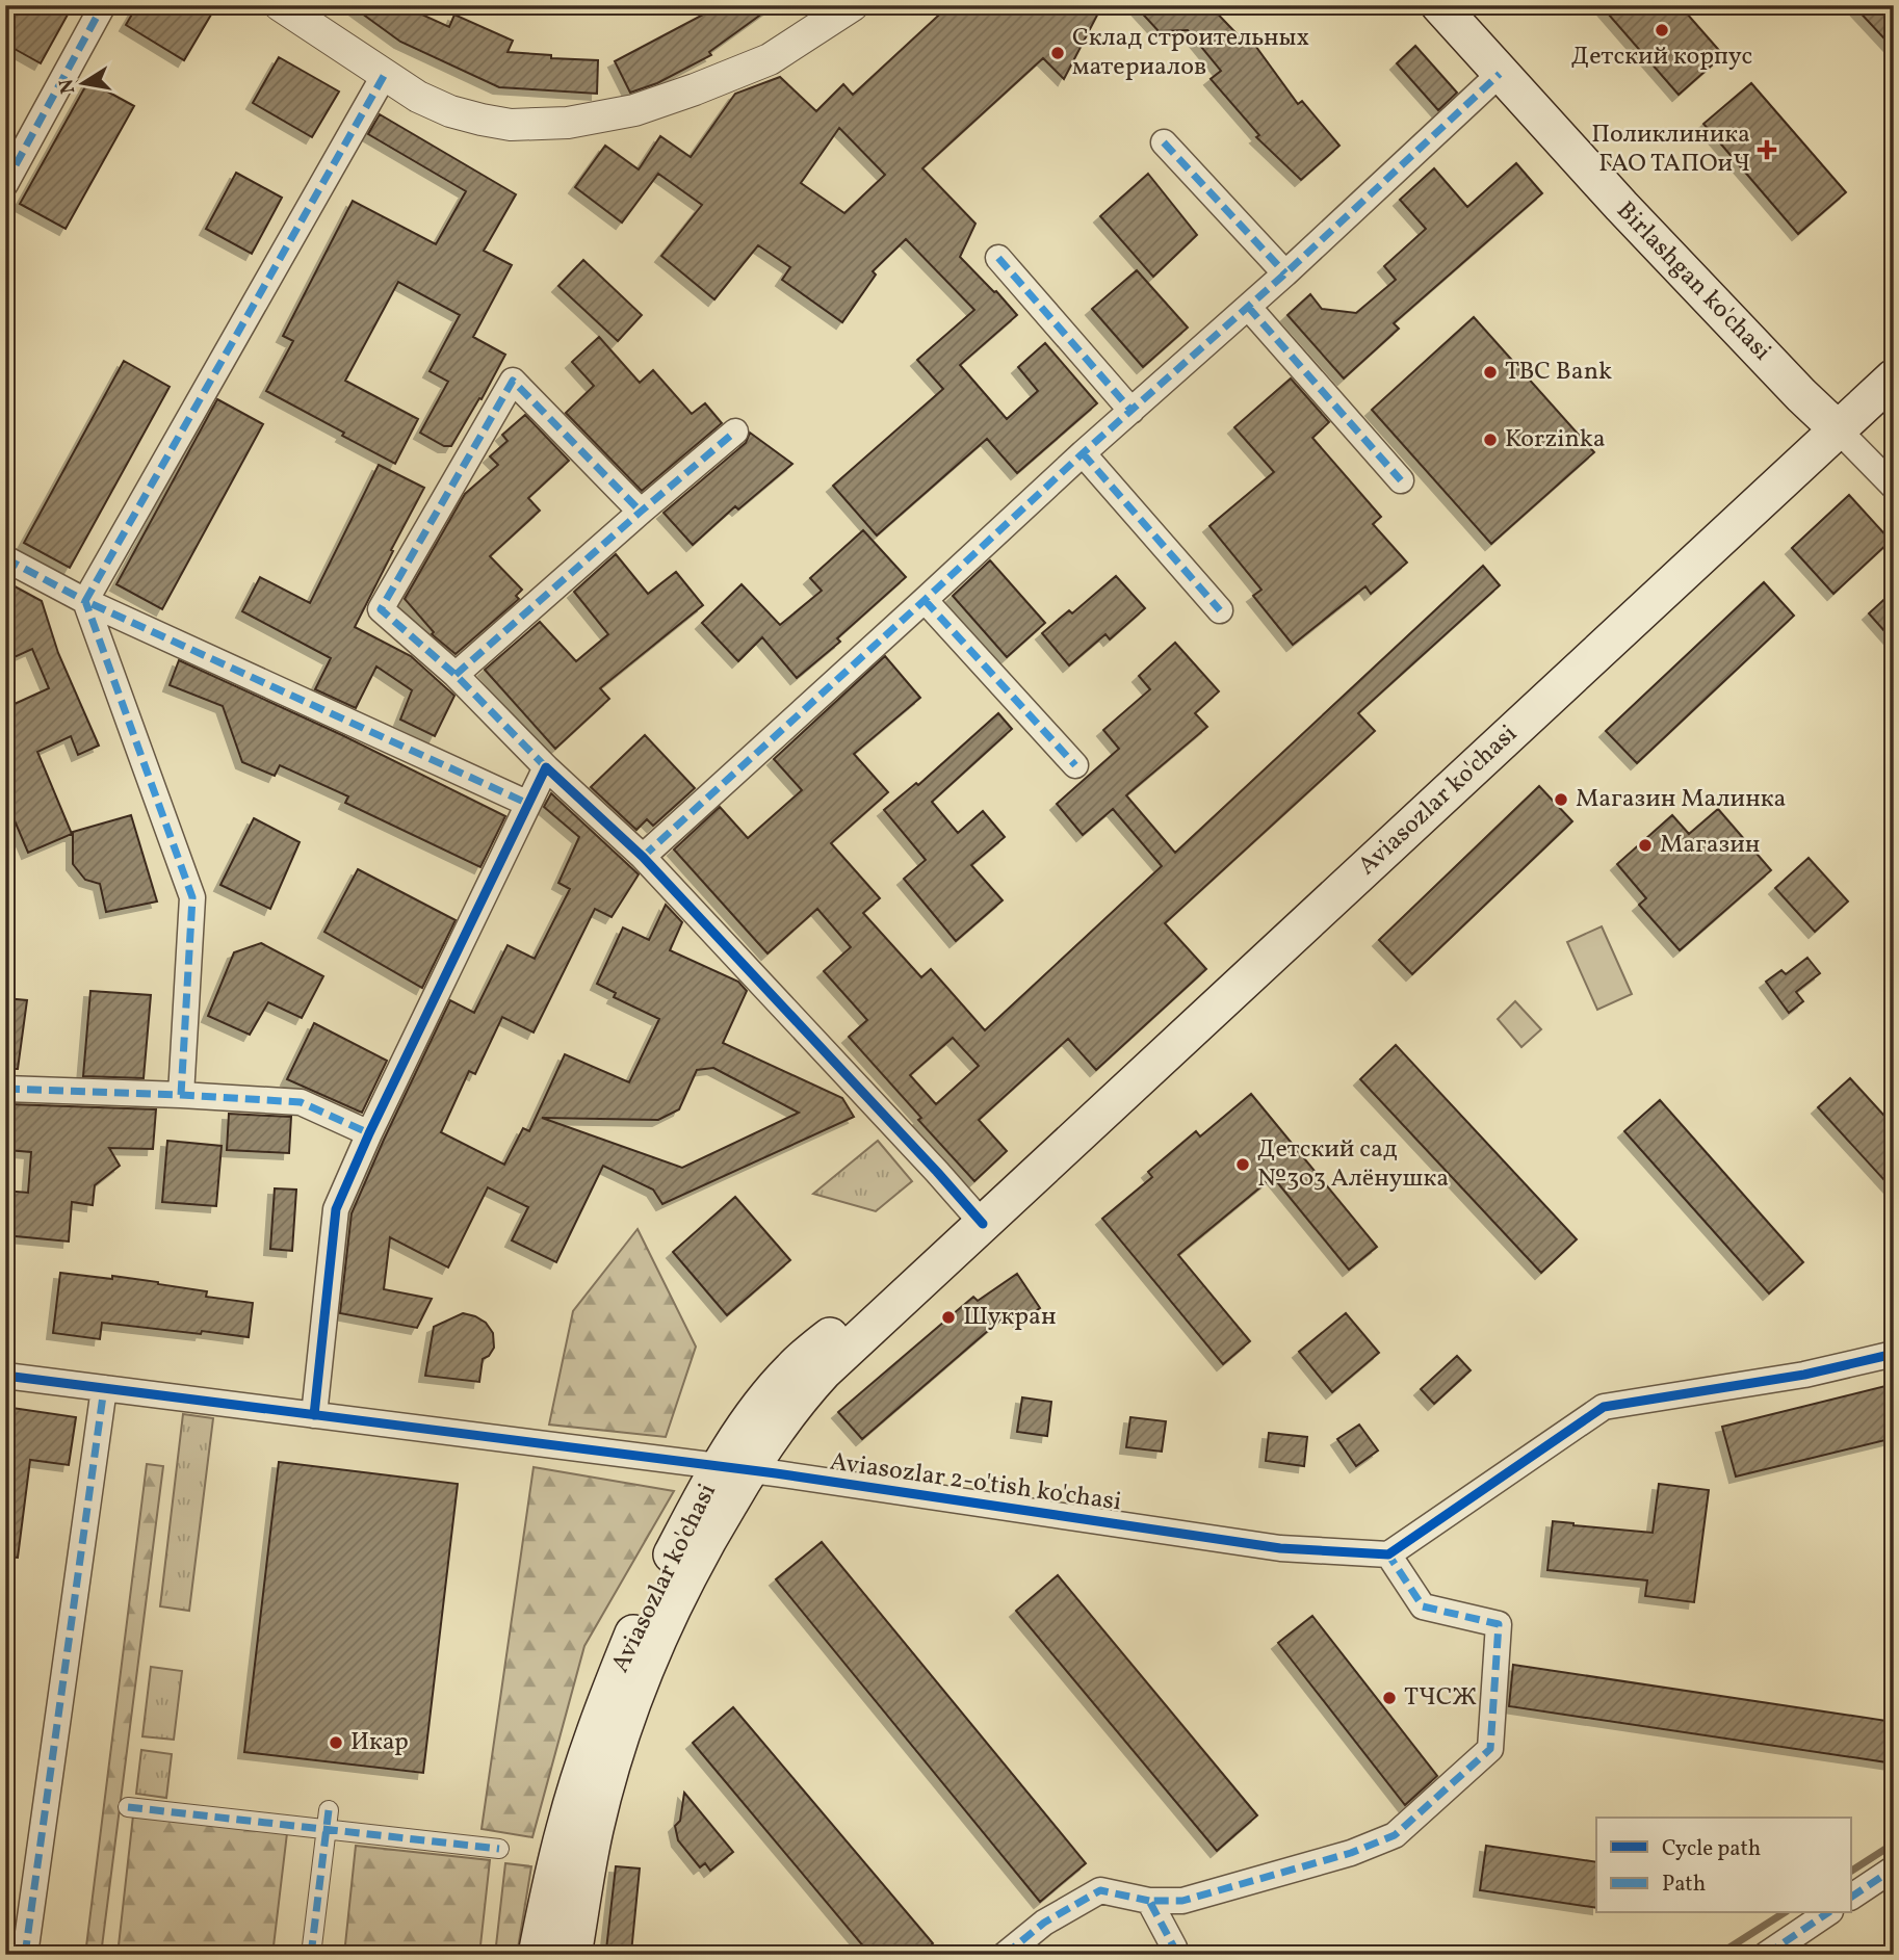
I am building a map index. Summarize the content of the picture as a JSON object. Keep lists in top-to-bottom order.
{
  "streets": {
    "main road": ["Birlashgan ko'chasi", "Aviasozlar ko'chasi"],
    "street": ["Aviasozlar 2-o'tish ko'chasi"]
  },
  "crossings": [
    ["Birlashgan ko'chasi", "Aviasozlar ko'chasi"],
    ["Aviasozlar ko'chasi", "Aviasozlar 2-o'tish ko'chasi"]
  ],
  "places": {
    "other": [
      "Детский корпус",
      "Склад строительных материалов",
      "TBC Bank",
      "Korzinka",
      "Магазин Малинка",
      "Магазин",
      "Детский сад №303 Алёнушка",
      "Шукран",
      "ТЧСЖ",
      "Икар"
    ],
    "health": ["Поликлиника ГАО ТАПОиЧ"]
  },
  "legend": ["Cycle path", "Path"],
  "north": "left"
}
